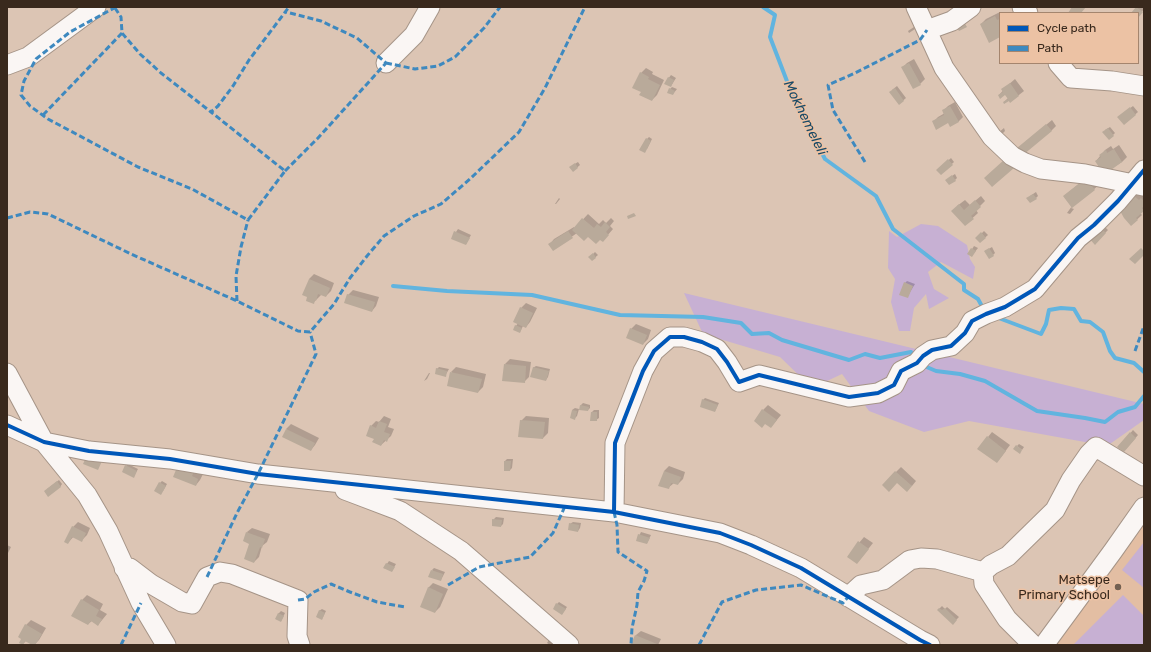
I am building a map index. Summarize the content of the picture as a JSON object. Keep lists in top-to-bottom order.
{
  "water": ["Mokhemeleli"],
  "places": ["Matsepe Primary School"],
  "legend": ["Cycle path", "Path"]
}
